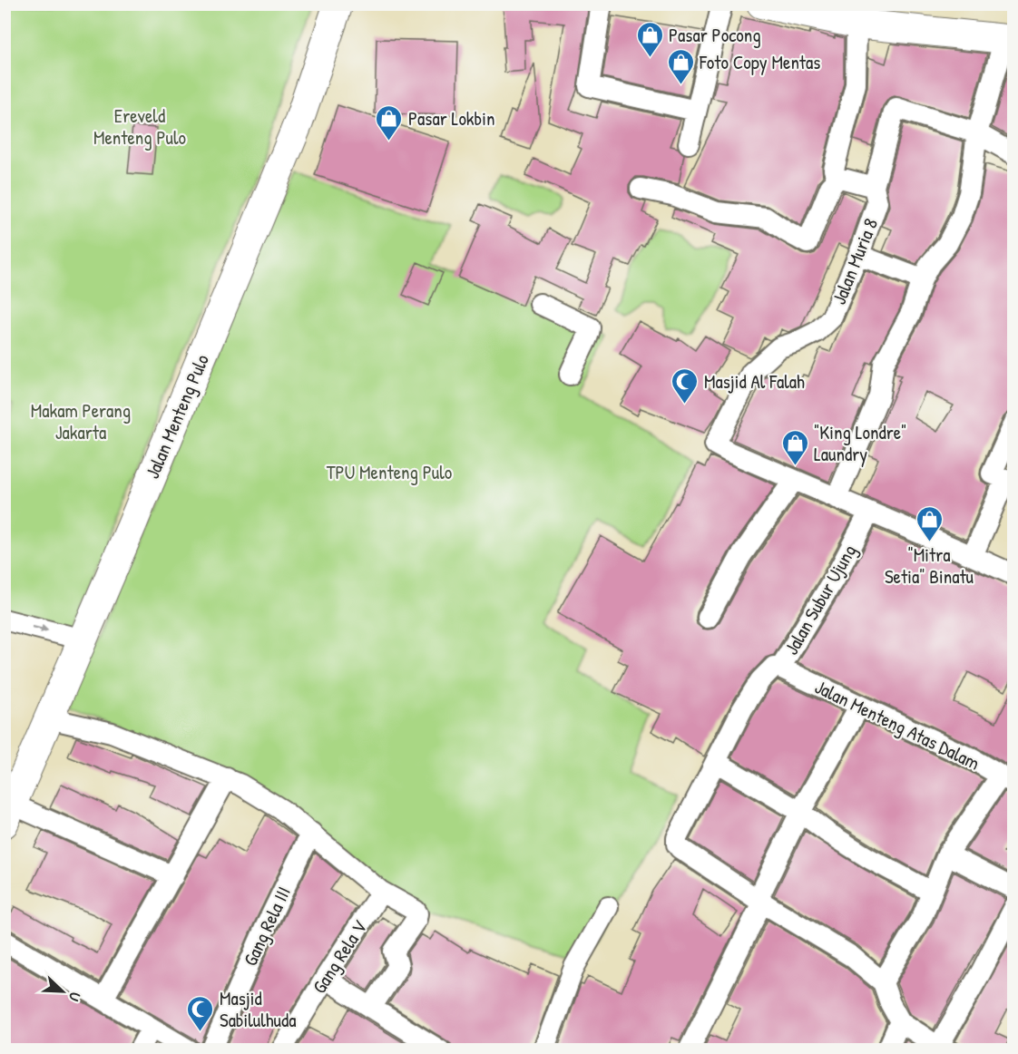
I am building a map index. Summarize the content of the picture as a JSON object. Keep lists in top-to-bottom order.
{
  "streets": {
    "street": [
      "Jalan Muria 8",
      "Jalan Menteng Pulo",
      "Jalan Subur Ujung",
      "Jalan Menteng Atas Dalam",
      "Gang Rela III",
      "Gang Rela V"
    ]
  },
  "crossings": [
    ["Jalan Muria 8", "Jalan Subur Ujung"],
    ["Jalan Subur Ujung", "Jalan Menteng Atas Dalam"]
  ],
  "parks": ["Ereveld Menteng Pulo", "Makam Perang Jakarta", "TPU Menteng Pulo"],
  "places": {
    "shop": [
      "Pasar Pocong",
      "Foto Copy Mentas",
      "Pasar Lokbin",
      "\"King Londre\" Laundry",
      "\"Mitra Setia\" Binatu"
    ],
    "mosque": ["Masjid Al Falah", "Masjid Sabilulhuda"]
  },
  "north": "bottom right"
}
